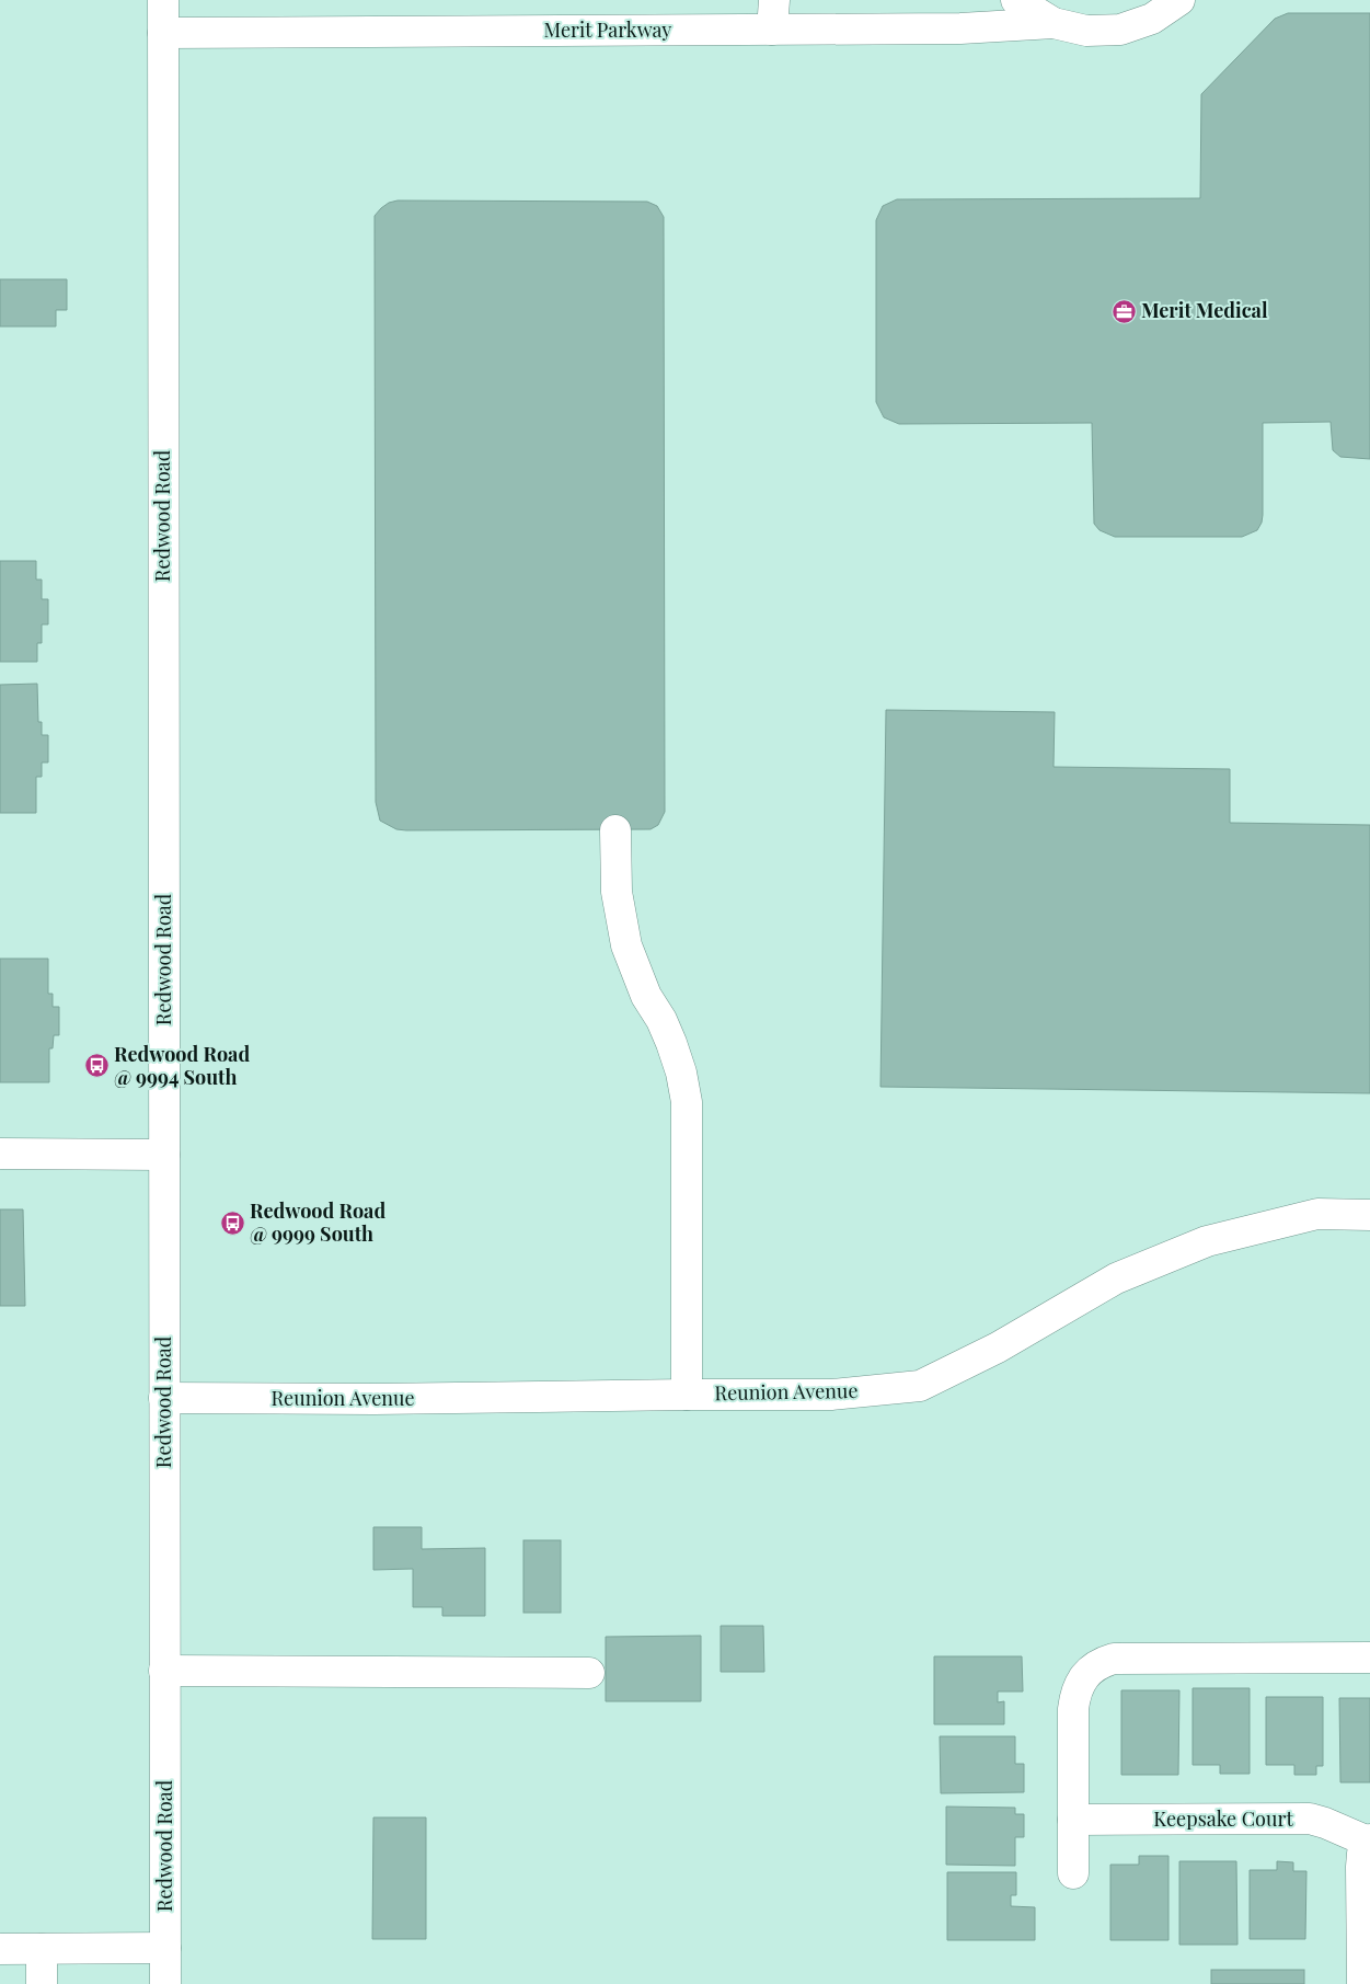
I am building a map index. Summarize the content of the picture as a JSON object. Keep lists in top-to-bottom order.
{
  "streets": {
    "street": [
      "Merit Parkway",
      "Redwood Road",
      "Reunion Avenue",
      "Keepsake Court"
    ]
  },
  "crossings": [
    ["Merit Parkway", "Redwood Road"],
    ["Redwood Road", "Reunion Avenue"]
  ],
  "places": {
    "office": ["Merit Medical"],
    "bus stop": ["Redwood Road @ 9994 South", "Redwood Road @ 9999 South"]
  }
}
